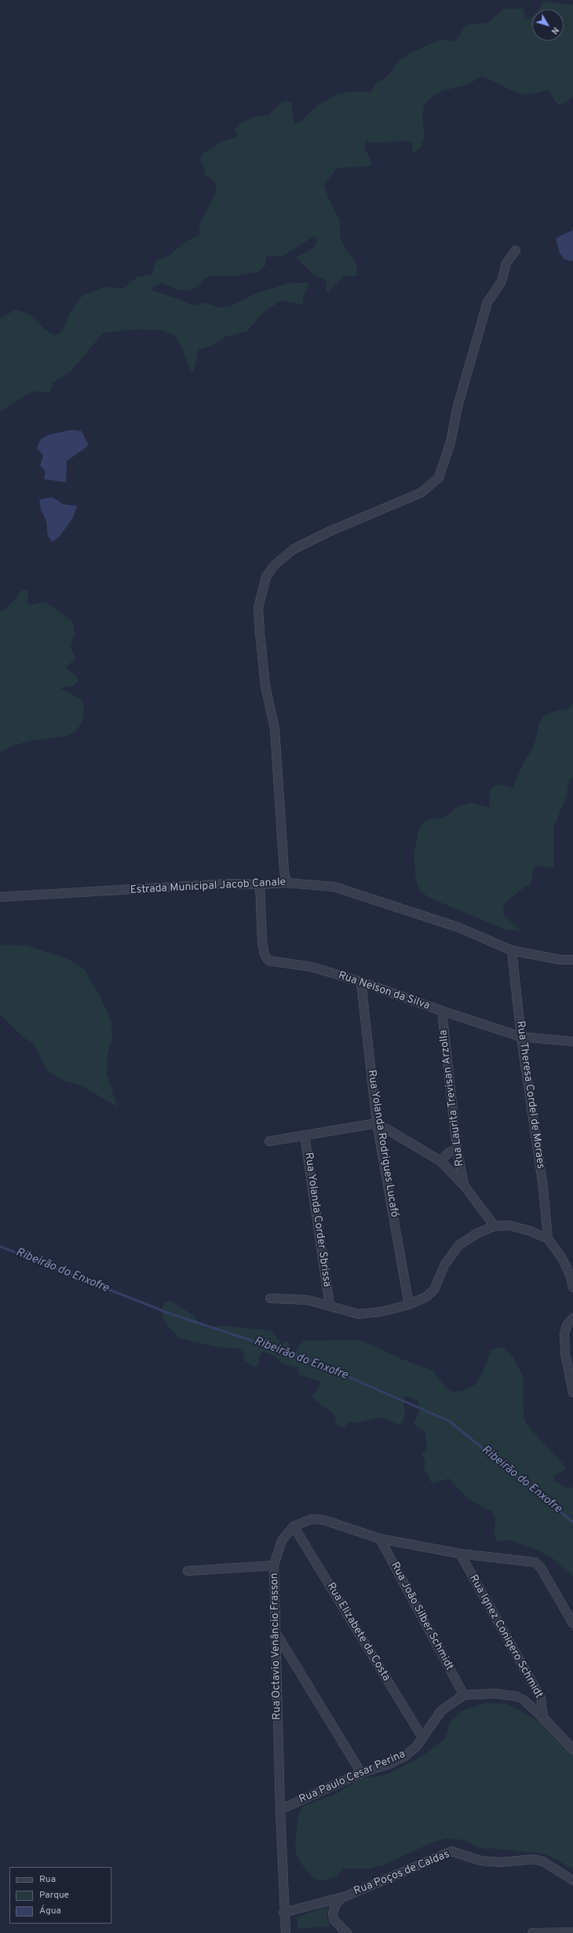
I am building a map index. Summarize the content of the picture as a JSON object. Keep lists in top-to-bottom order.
{
  "streets": {
    "street": [
      "Estrada Municipal Jacob Canale",
      "Rua Nelson da Silva",
      "Rua Theresa Cordel de Moraes",
      "Rua Laurita Trevisan Arzolla",
      "Rua Yolanda Rodrigues Lucafó",
      "Rua Yolanda Corder Sbrissa",
      "Rua João Silber Schmidt",
      "Rua Elizabete da Costa",
      "Rua Ignez Conigero Schmidt",
      "Rua Octavio Venâncio Frasson",
      "Rua Paulo Cesar Perina",
      "Rua Poços de Caldas"
    ]
  },
  "crossings": [
    ["Estrada Municipal Jacob Canale", "Rua Nelson da Silva"],
    ["Estrada Municipal Jacob Canale", "Rua Theresa Cordel de Moraes"],
    ["Rua Nelson da Silva", "Rua Theresa Cordel de Moraes"],
    ["Rua Nelson da Silva", "Rua Laurita Trevisan Arzolla"],
    ["Rua Nelson da Silva", "Rua Yolanda Rodrigues Lucafó"],
    ["Rua João Silber Schmidt", "Rua Octavio Venâncio Frasson"],
    ["Rua João Silber Schmidt", "Rua Paulo Cesar Perina"],
    ["Rua Elizabete da Costa", "Rua Octavio Venâncio Frasson"],
    ["Rua Elizabete da Costa", "Rua Paulo Cesar Perina"],
    ["Rua Ignez Conigero Schmidt", "Rua Octavio Venâncio Frasson"],
    ["Rua Octavio Venâncio Frasson", "Rua Paulo Cesar Perina"],
    ["Rua Octavio Venâncio Frasson", "Rua Poços de Caldas"]
  ],
  "water": ["Ribeirão do Enxofre"],
  "legend": ["Rua", "Parque", "Água"],
  "north": "bottom right"
}
